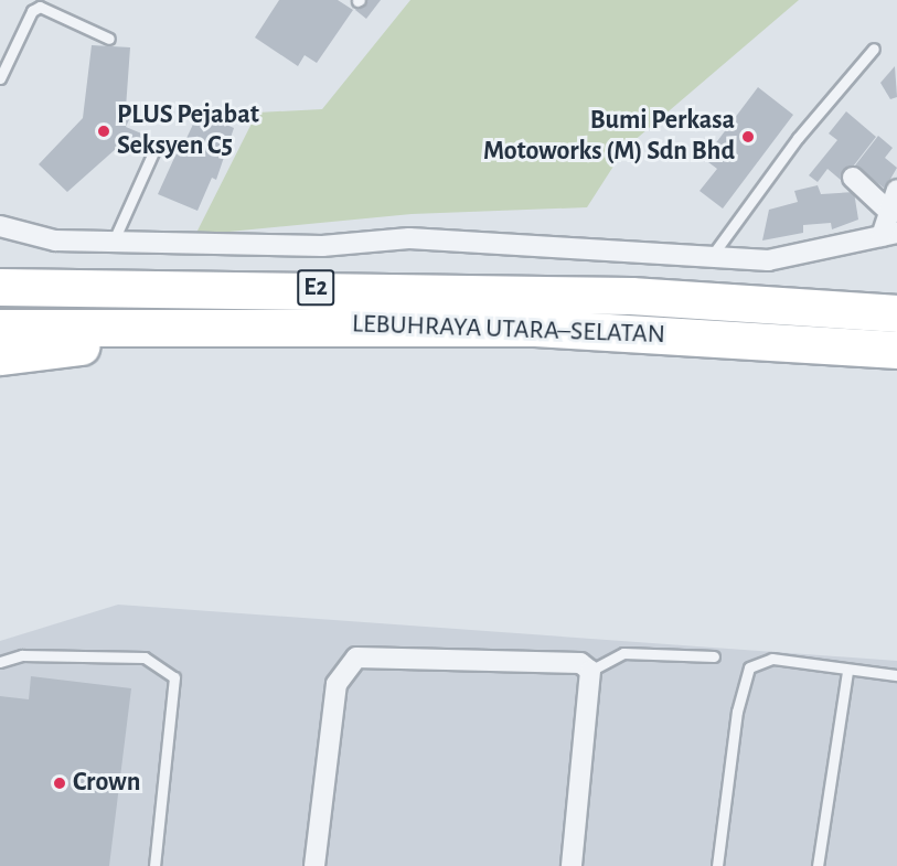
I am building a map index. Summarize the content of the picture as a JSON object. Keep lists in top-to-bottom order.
{
  "streets": {
    "highway": ["E2", "LEBUHRAYA UTARA–SELATAN"]
  },
  "places": ["PLUS Pejabat Seksyen C5", "Bumi Perkasa Motoworks (M) Sdn Bhd", "Crown"]
}
